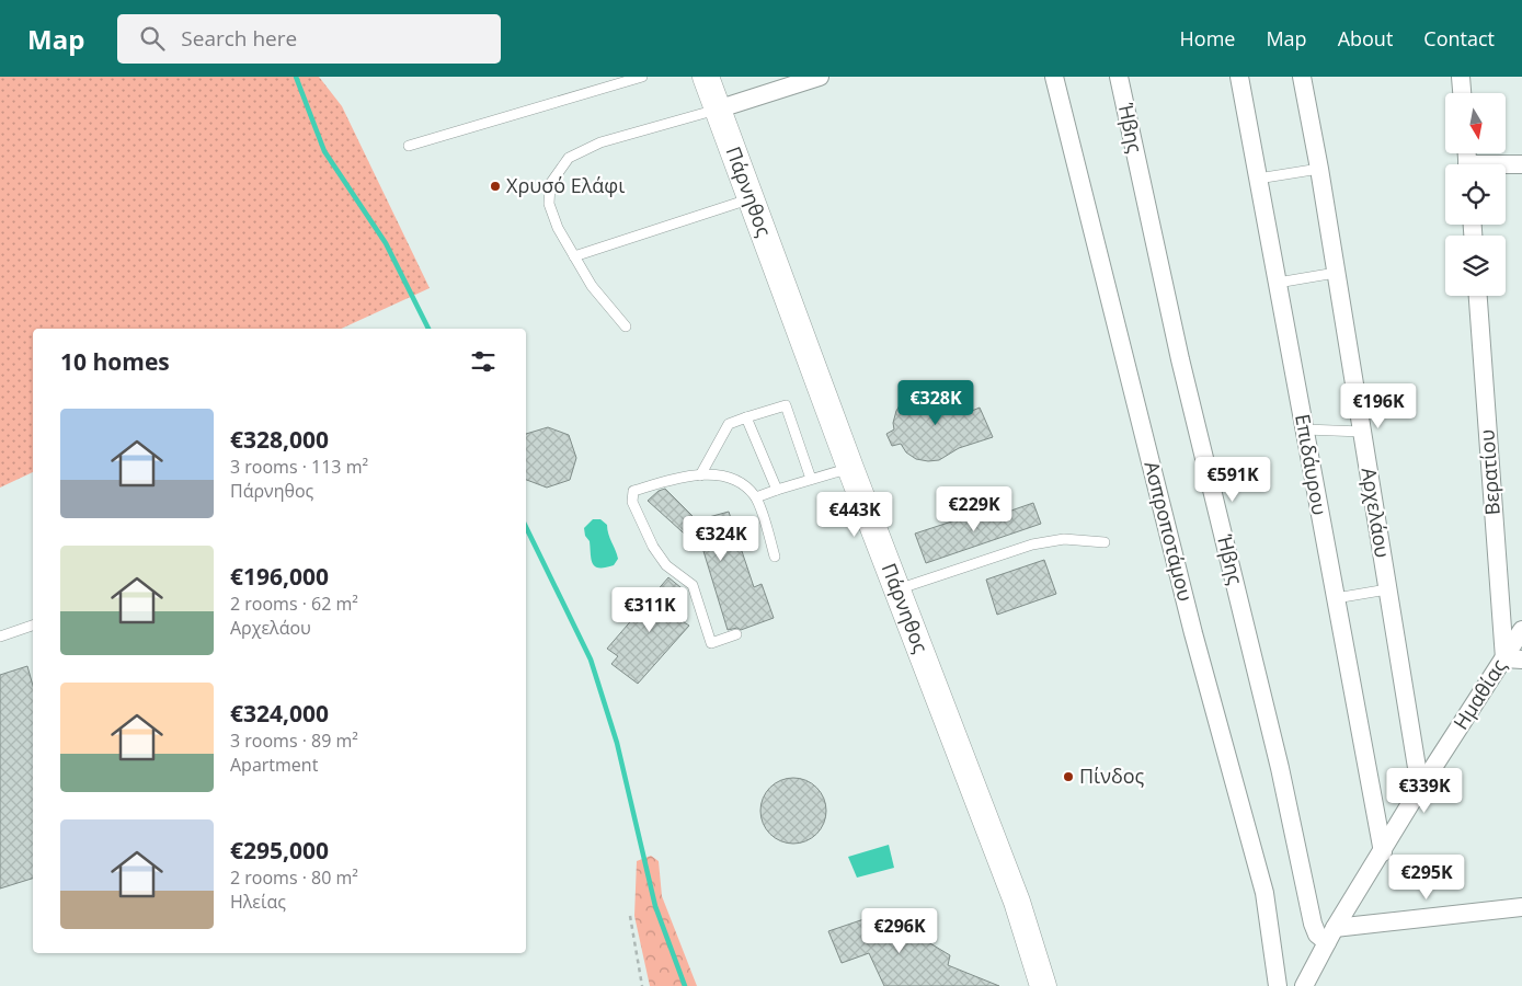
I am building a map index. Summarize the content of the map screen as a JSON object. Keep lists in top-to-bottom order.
{
  "streets": {
    "main road": ["Πάρνηθος"],
    "street": [
      "Ήβης",
      "Επιδάυρου",
      "Βερατίου",
      "Αρχελάου",
      "Ασπροποτάμου",
      "Ημαθίας"
    ]
  },
  "crossings": [
    ["Ήβης", "Ημαθίας"],
    ["Επιδάυρου", "Ημαθίας"],
    ["Βερατίου", "Ημαθίας"],
    ["Αρχελάου", "Ημαθίας"]
  ],
  "places": ["Χρυσό Ελάφι", "Πίνδος"],
  "north": "bottom",
  "page": {
    "header": "Map",
    "search": "Search here",
    "nav": [
      "Home",
      "Map",
      "About",
      "Contact"
    ],
    "heading": "10 homes",
    "price": [
      "€328K",
      "€196K",
      "€591K",
      "€229K",
      "€443K",
      "€324K",
      "€311K",
      "€339K",
      "€295K",
      "€296K"
    ],
    "list": [
      {
        "name": "€328,000",
        "note": "3 rooms · 113 m² · Πάρνηθος"
      },
      {
        "name": "€196,000",
        "note": "2 rooms · 62 m² · Αρχελάου"
      },
      {
        "name": "€324,000",
        "note": "3 rooms · 89 m² · Apartment"
      },
      {
        "name": "€295,000",
        "note": "2 rooms · 80 m² · Ηλείας"
      }
    ]
  }
}
